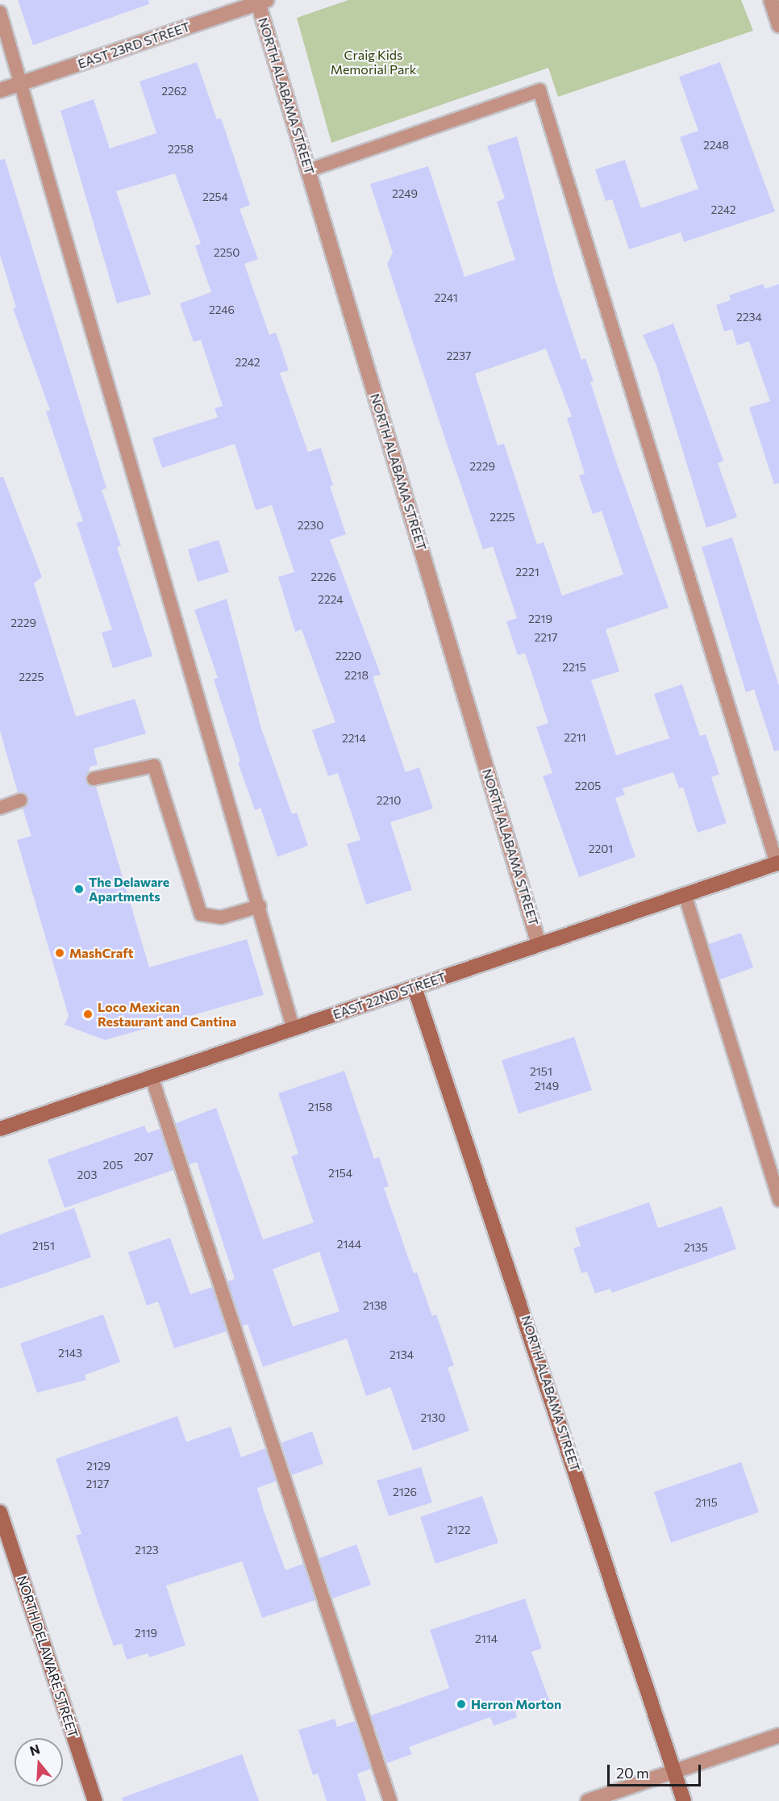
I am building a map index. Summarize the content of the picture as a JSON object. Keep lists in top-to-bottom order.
{
  "streets": {
    "main road": ["NORTH ALABAMA STREET", "EAST 22ND STREET", "NORTH DELAWARE STREET"],
    "street": ["EAST 23RD STREET"]
  },
  "crossings": [
    ["EAST 23RD STREET", "NORTH ALABAMA STREET"],
    ["NORTH ALABAMA STREET", "EAST 22ND STREET"]
  ],
  "parks": ["Craig Kids Memorial Park"],
  "places": [
    "The Delaware Apartments",
    "MashCraft",
    "Loco Mexican Restaurant and Cantina",
    "Herron Morton"
  ],
  "house_numbers": [
    "2262",
    "2248",
    "2258",
    "2249",
    "2254",
    "2242",
    "2250",
    "2241",
    "2246",
    "2234",
    "2237",
    "2242",
    "2229",
    "2225",
    "2230",
    "2221",
    "2226",
    "2224",
    "2219",
    "2229",
    "2217",
    "2220",
    "2215",
    "2218",
    "2225",
    "2211",
    "2214",
    "2205",
    "2210",
    "2201",
    "2151",
    "2149",
    "2158",
    "207",
    "205",
    "2154",
    "203",
    "2144",
    "2151",
    "2135",
    "2138",
    "2143",
    "2134",
    "2130",
    "2129",
    "2127",
    "2126",
    "2115",
    "2122",
    "2123",
    "2119",
    "2114"
  ],
  "scale_bar": "20 m",
  "north": "top"
}
